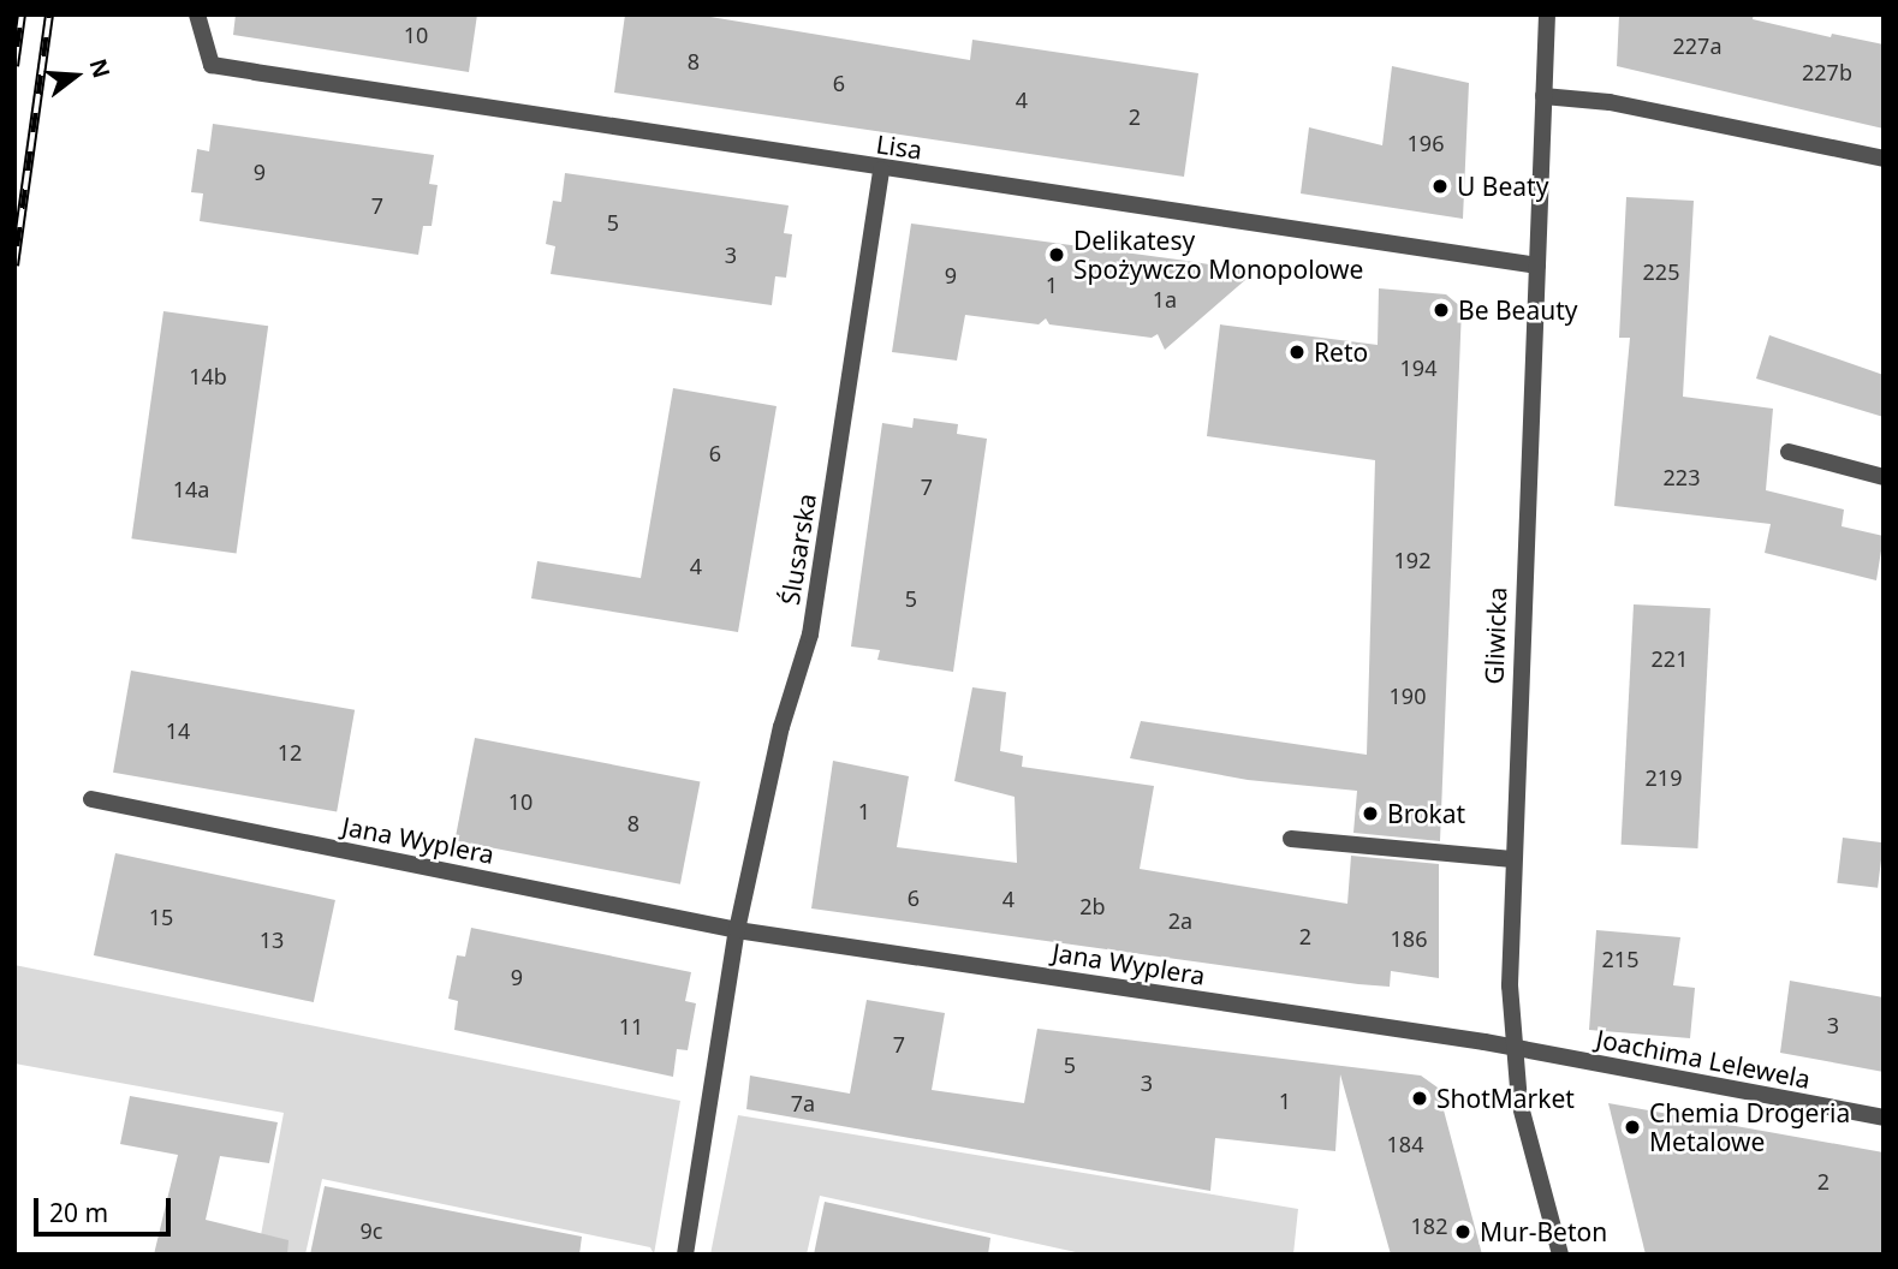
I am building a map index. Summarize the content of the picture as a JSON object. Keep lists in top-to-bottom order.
{
  "streets": {
    "street": [
      "Lisa",
      "Ślusarska",
      "Gliwicka",
      "Jana Wyplera",
      "Joachima Lelewela"
    ]
  },
  "crossings": [
    ["Lisa", "Ślusarska"],
    ["Lisa", "Gliwicka"],
    ["Ślusarska", "Jana Wyplera"],
    ["Gliwicka", "Jana Wyplera"],
    ["Gliwicka", "Joachima Lelewela"],
    ["Jana Wyplera", "Joachima Lelewela"]
  ],
  "places": [
    "U Beaty",
    "Delikatesy Spożywczo Monopolowe",
    "Be Beauty",
    "Reto",
    "Brokat",
    "ShotMarket",
    "Chemia Drogeria Metalowe",
    "Mur-Beton"
  ],
  "house_numbers": [
    "10",
    "227a",
    "8",
    "227b",
    "6",
    "4",
    "2",
    "196",
    "9",
    "7",
    "5",
    "3",
    "225",
    "9",
    "1",
    "1a",
    "194",
    "14b",
    "6",
    "223",
    "7",
    "14a",
    "192",
    "4",
    "5",
    "221",
    "190",
    "14",
    "12",
    "219",
    "10",
    "1",
    "8",
    "6",
    "4",
    "2b",
    "15",
    "2a",
    "2",
    "186",
    "13",
    "215",
    "9",
    "3",
    "11",
    "7",
    "5",
    "3",
    "1",
    "7a",
    "184",
    "2",
    "182",
    "9c"
  ],
  "scale_bar": "20 m",
  "north": "right"
}
